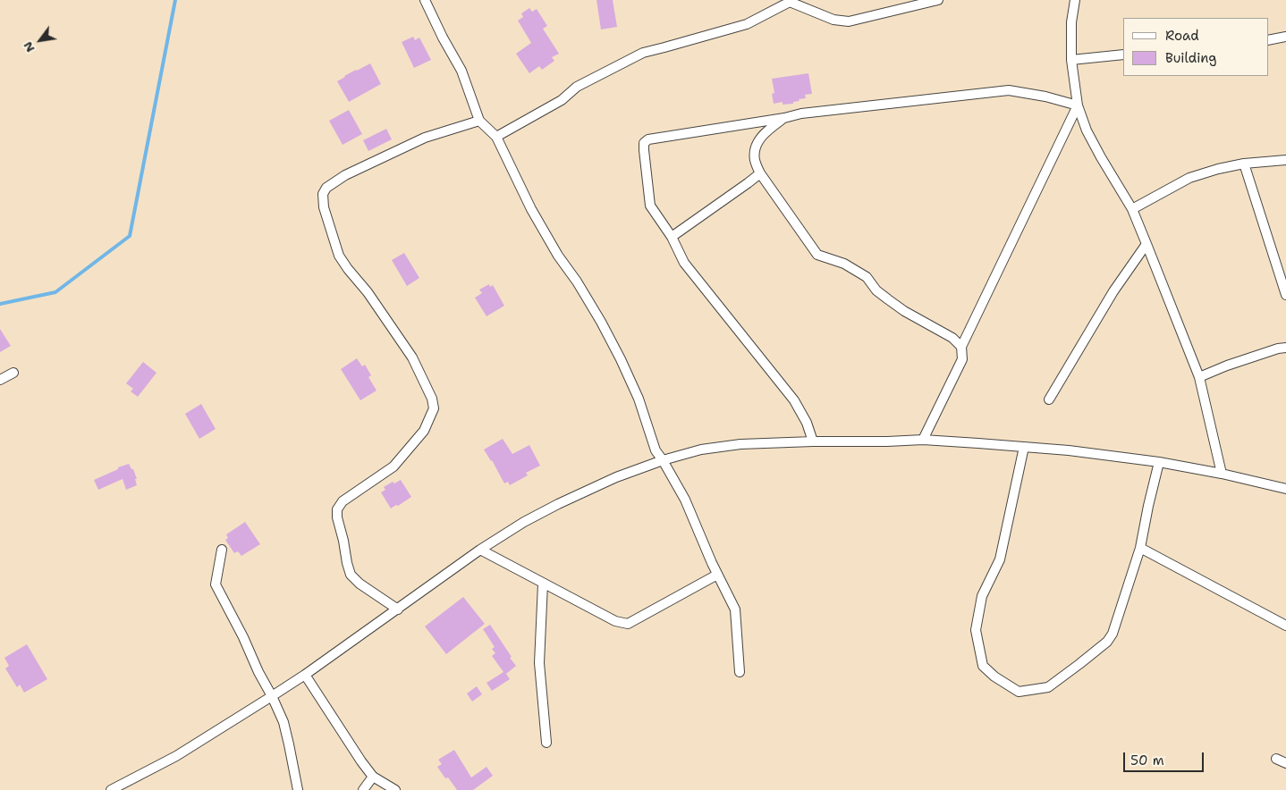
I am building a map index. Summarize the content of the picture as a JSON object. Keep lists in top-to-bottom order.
{
  "legend": ["Road", "Building"],
  "scale_bar": "50 m",
  "north": "bottom left"
}
